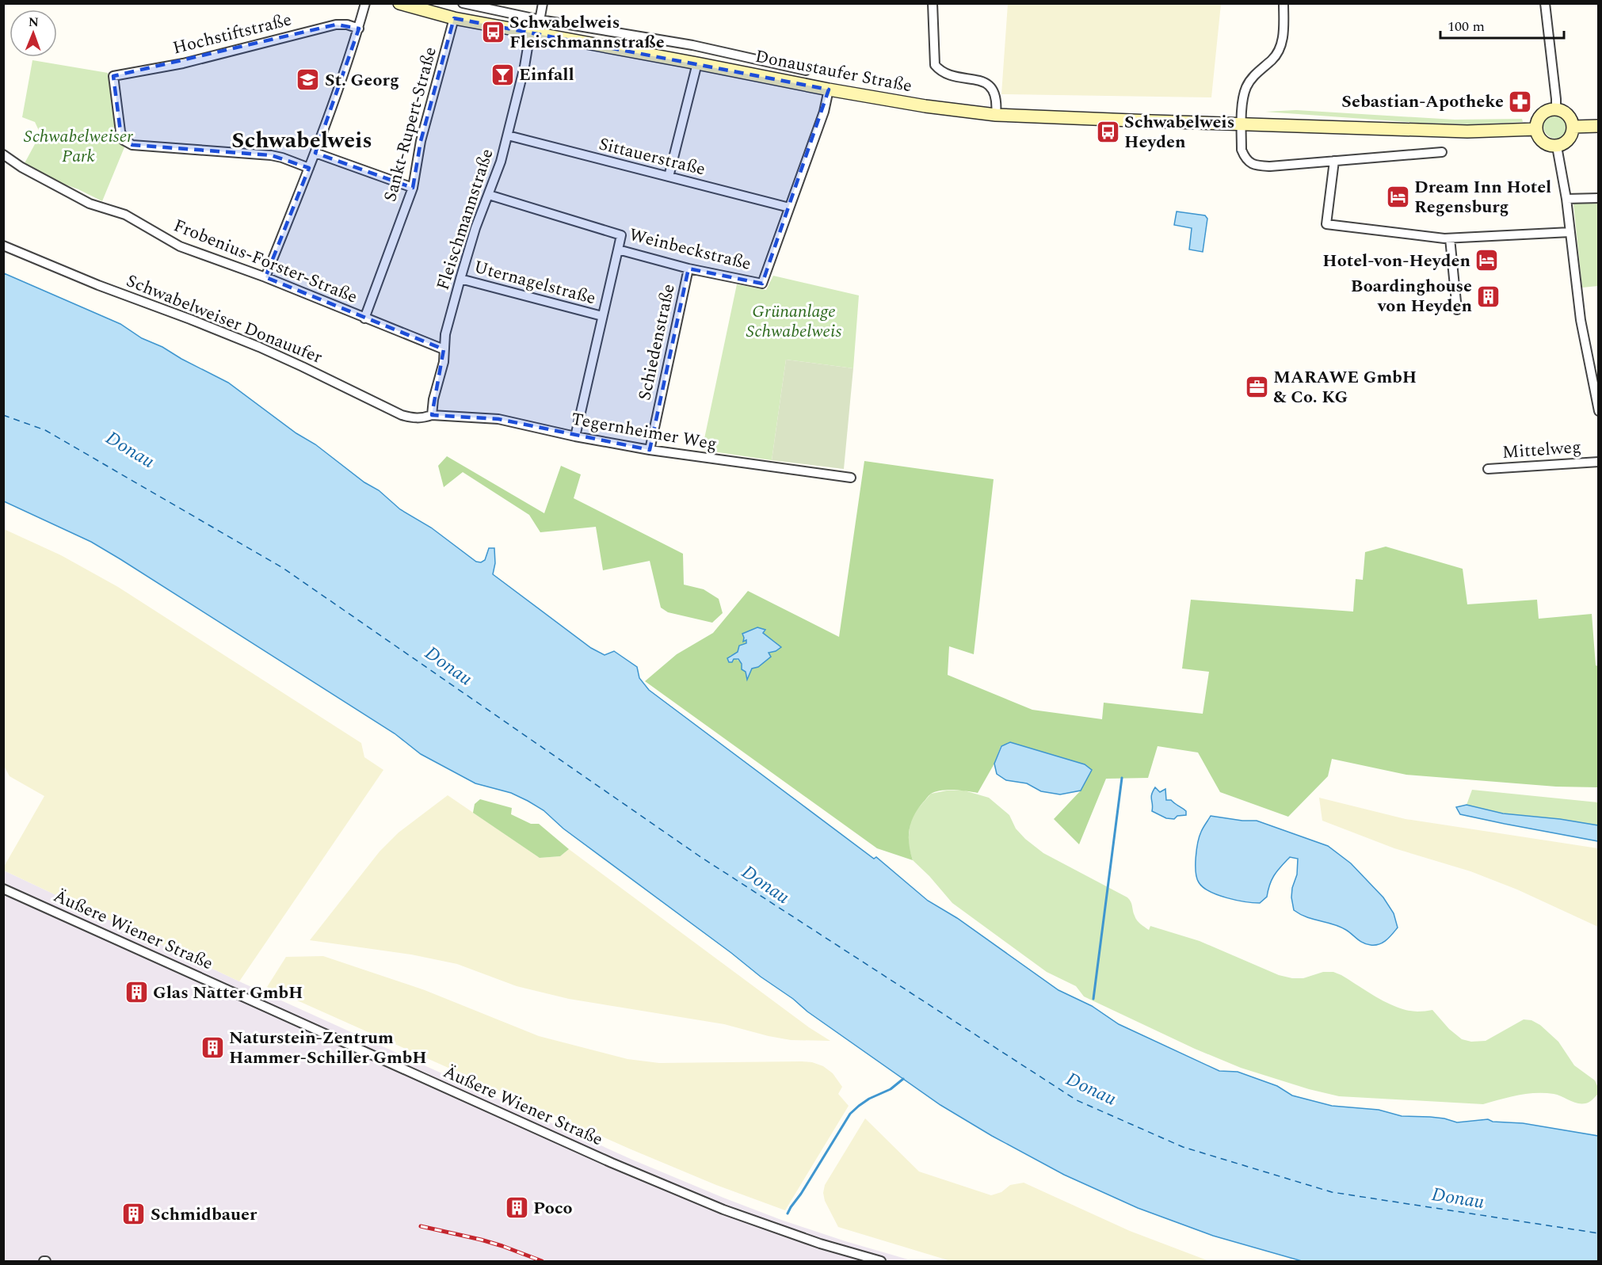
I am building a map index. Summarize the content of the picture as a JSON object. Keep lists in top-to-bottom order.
{
  "streets": {
    "main road": ["Donaustaufer Straße"],
    "street": [
      "Hochstiftstraße",
      "Sankt-Rupert-Straße",
      "Sittauerstraße",
      "Fleischmannstraße",
      "Weinbeckstraße",
      "Frobenius-Forster-Straße",
      "Uternagelstraße",
      "Schwabelweiser Donauufer",
      "Schiedenstraße",
      "Tegernheimer Weg",
      "Mittelweg",
      "Äußere Wiener Straße"
    ]
  },
  "crossings": [
    ["Donaustaufer Straße", "Sankt-Rupert-Straße"],
    ["Donaustaufer Straße", "Fleischmannstraße"],
    ["Sankt-Rupert-Straße", "Frobenius-Forster-Straße"],
    ["Sittauerstraße", "Fleischmannstraße"],
    ["Sittauerstraße", "Weinbeckstraße"],
    ["Fleischmannstraße", "Weinbeckstraße"],
    ["Fleischmannstraße", "Frobenius-Forster-Straße"],
    ["Fleischmannstraße", "Uternagelstraße"],
    ["Fleischmannstraße", "Schwabelweiser Donauufer"],
    ["Fleischmannstraße", "Tegernheimer Weg"],
    ["Weinbeckstraße", "Schiedenstraße"],
    ["Schwabelweiser Donauufer", "Tegernheimer Weg"],
    ["Schiedenstraße", "Tegernheimer Weg"]
  ],
  "districts": ["Schwabelweis"],
  "water": ["Donau"],
  "parks": ["Schwabelweiser Park", "Grünanlage Schwabelweis"],
  "places": {
    "bus stop": ["Schwabelweis Fleischmannstraße", "Schwabelweis Heyden"],
    "bar": ["Einfall"],
    "school or university": ["St. Georg"],
    "pharmacy": ["Sebastian-Apotheke"],
    "hotel": ["Dream Inn Hotel Regensburg", "Hotel-von-Heyden"],
    "building": [
      "Boardinghouse von Heyden",
      "Glas Natter GmbH",
      "Naturstein-Zentrum Hammer-Schiller GmbH",
      "Poco",
      "Schmidbauer"
    ],
    "office": ["MARAWE GmbH & Co. KG"]
  },
  "scale_bar": "100 m",
  "north": "top"
}
